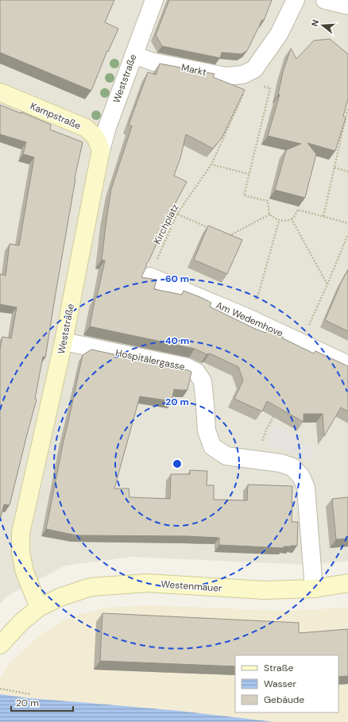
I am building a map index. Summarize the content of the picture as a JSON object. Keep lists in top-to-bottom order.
{
  "streets": {
    "street": [
      "Markt",
      "Weststraße",
      "Kampstraße",
      "Am Wedemhove",
      "Hospitälergasse",
      "Westenmauer"
    ],
    "path": ["Kirchplatz"]
  },
  "crossings": [
    ["Markt", "Weststraße"],
    ["Markt", "Kirchplatz"],
    ["Weststraße", "Kampstraße"],
    ["Weststraße", "Hospitälergasse"],
    ["Weststraße", "Westenmauer"],
    ["Kirchplatz", "Am Wedemhove"],
    ["Hospitälergasse", "Westenmauer"]
  ],
  "legend": ["Straße", "Wasser", "Gebäude"],
  "scale_bar": "20 m",
  "north": "left",
  "rings": ["60 m", "40 m", "20 m"]
}
